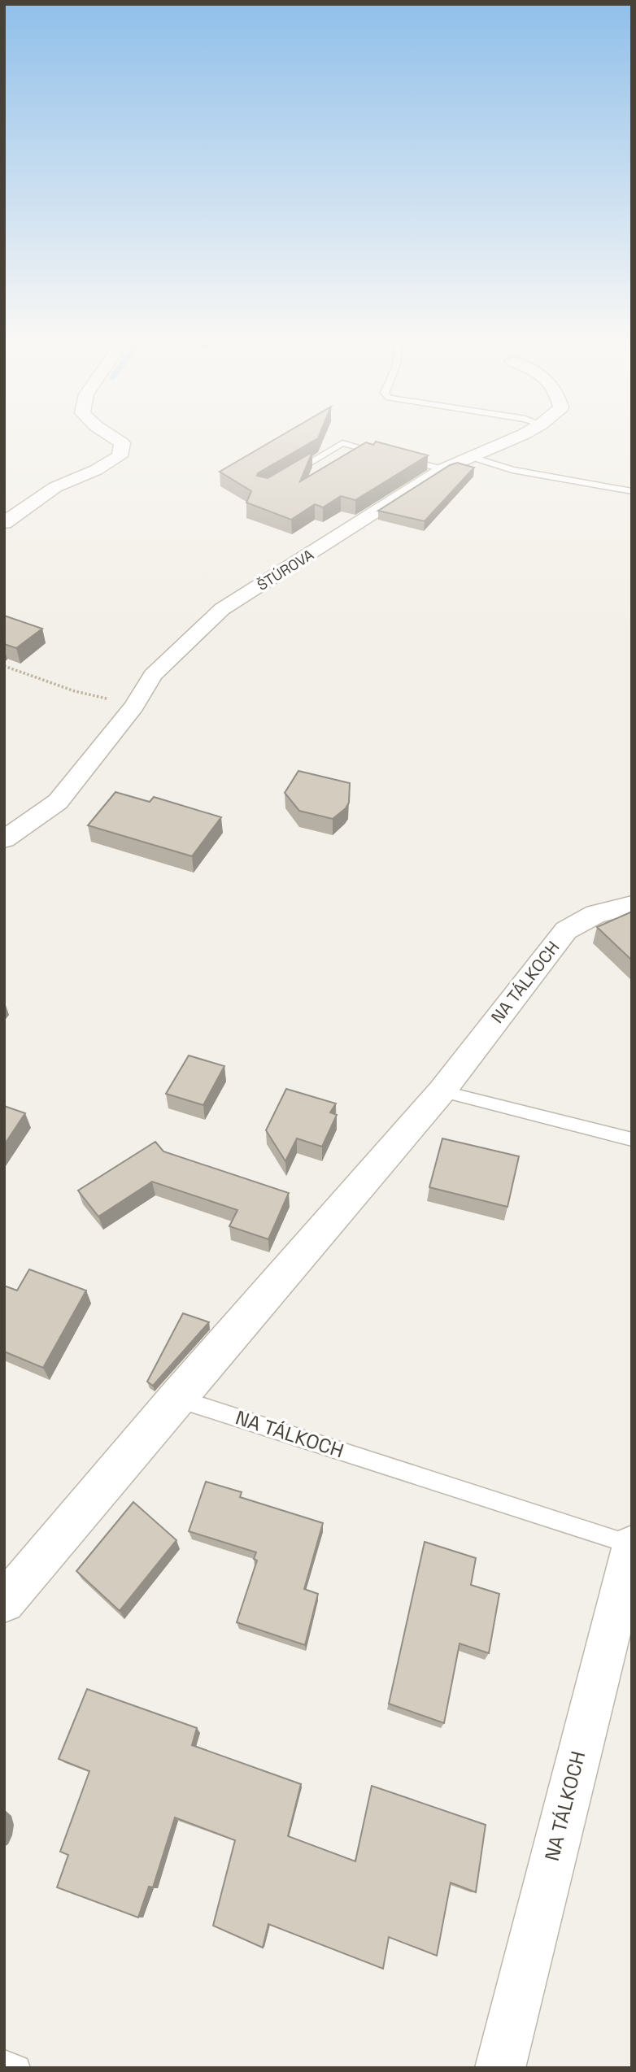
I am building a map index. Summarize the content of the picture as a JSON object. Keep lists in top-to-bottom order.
{
  "streets": {
    "street": ["ŠTÚROVA", "NA TÁLKOCH"]
  }
}
